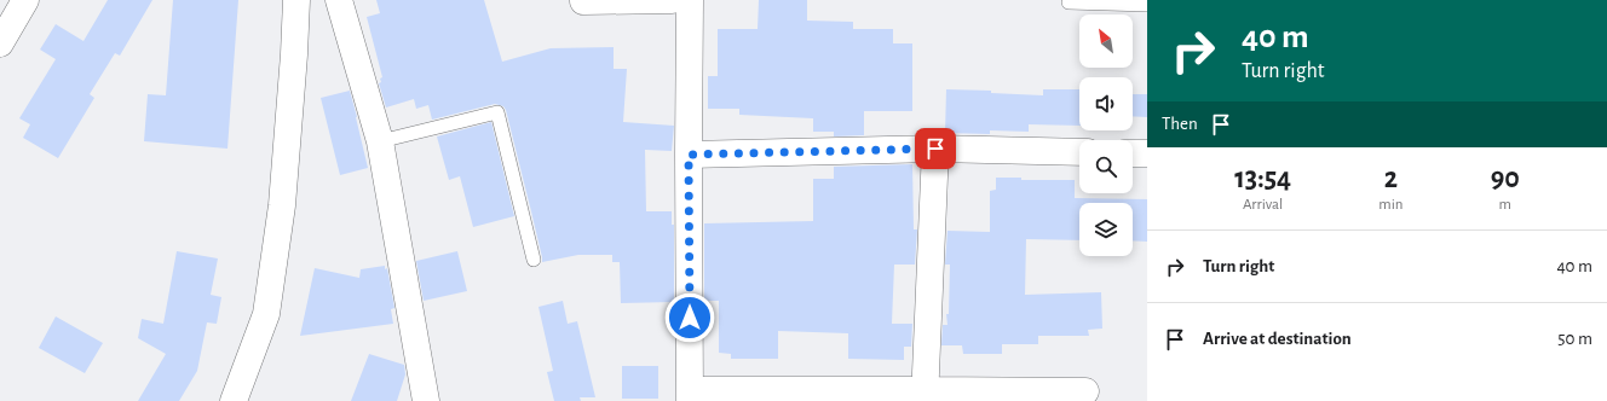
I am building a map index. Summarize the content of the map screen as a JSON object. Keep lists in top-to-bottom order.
{
  "north": "top left",
  "page": {
    "turn": ["40 m", "Turn right"],
    "then": "Then",
    "eta": [
      "13:54",
      "Arrival",
      "2",
      "min",
      "90",
      "m"
    ],
    "list": [
      {
        "name": "Turn right",
        "value": "40 m"
      },
      {
        "name": "Arrive at destination",
        "value": "50 m"
      }
    ]
  }
}
